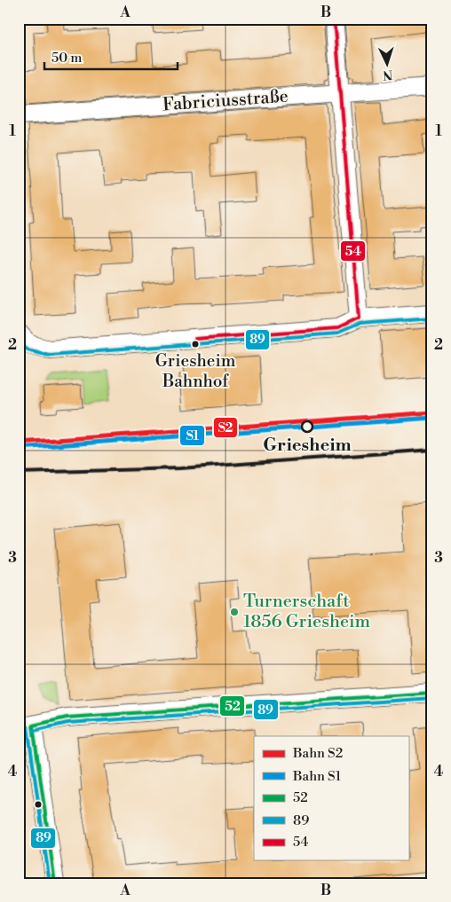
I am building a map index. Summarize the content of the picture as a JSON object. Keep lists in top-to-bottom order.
{
  "streets": {
    "street": ["Fabriciusstraße"]
  },
  "places": ["Griesheim Bahnhof", "Griesheim", "Turnerschaft 1856 Griesheim"],
  "lines": [
    "transit line 54",
    "transit line 89",
    "rail line S2",
    "rail line S1",
    "transit line 52"
  ],
  "legend": [
    "Bahn S2",
    "Bahn S1",
    "52",
    "89",
    "54"
  ],
  "scale_bar": "50 m",
  "north": "bottom",
  "grid": {
    "columns": ["A", "B"],
    "rows": [
      "1",
      "2",
      "3",
      "4"
    ]
  }
}
